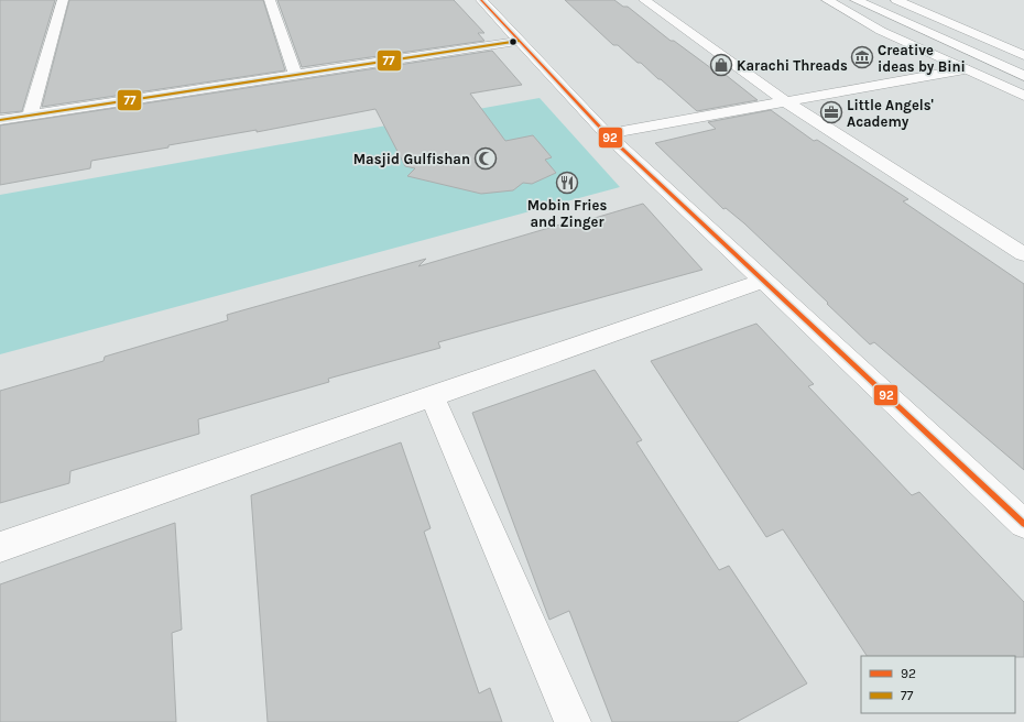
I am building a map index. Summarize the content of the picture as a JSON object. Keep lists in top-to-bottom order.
{
  "places": {
    "museum": ["Creative ideas by Bini"],
    "shop": ["Karachi Threads"],
    "office": ["Little Angels' Academy"],
    "mosque": ["Masjid Gulfishan"],
    "restaurant": ["Mobin Fries and Zinger"]
  },
  "lines": ["transit line 92", "transit line 77"],
  "legend": ["92", "77"]
}
